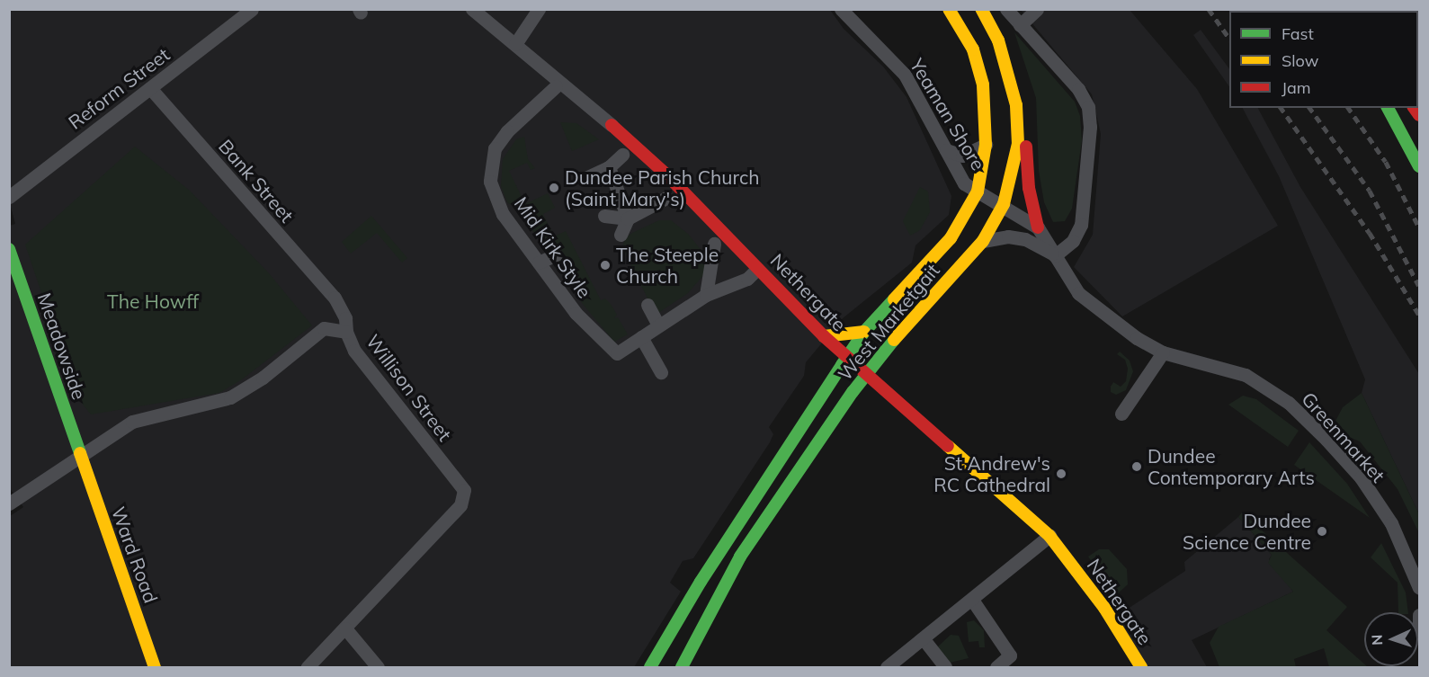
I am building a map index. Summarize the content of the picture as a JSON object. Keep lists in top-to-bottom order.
{
  "streets": {
    "main road": [
      "Nethergate",
      "West Marketgait",
      "Meadowside",
      "Ward Road"
    ],
    "street": [
      "Reform Street",
      "Yeaman Shore",
      "Bank Street",
      "Mid Kirk Style",
      "Willison Street",
      "Greenmarket"
    ]
  },
  "crossings": [
    ["Reform Street", "Bank Street"],
    ["Yeaman Shore", "West Marketgait"],
    ["Yeaman Shore", "Greenmarket"],
    ["Bank Street", "Willison Street"],
    ["Nethergate", "West Marketgait"],
    ["West Marketgait", "Greenmarket"],
    ["Meadowside", "Ward Road"]
  ],
  "parks": ["The Howff"],
  "places": [
    "Dundee Parish Church (Saint Mary's)",
    "The Steeple Church",
    "Dundee Contemporary Arts",
    "St Andrew's RC Cathedral",
    "Dundee Science Centre"
  ],
  "legend": ["Fast", "Slow", "Jam"],
  "north": "left"
}
